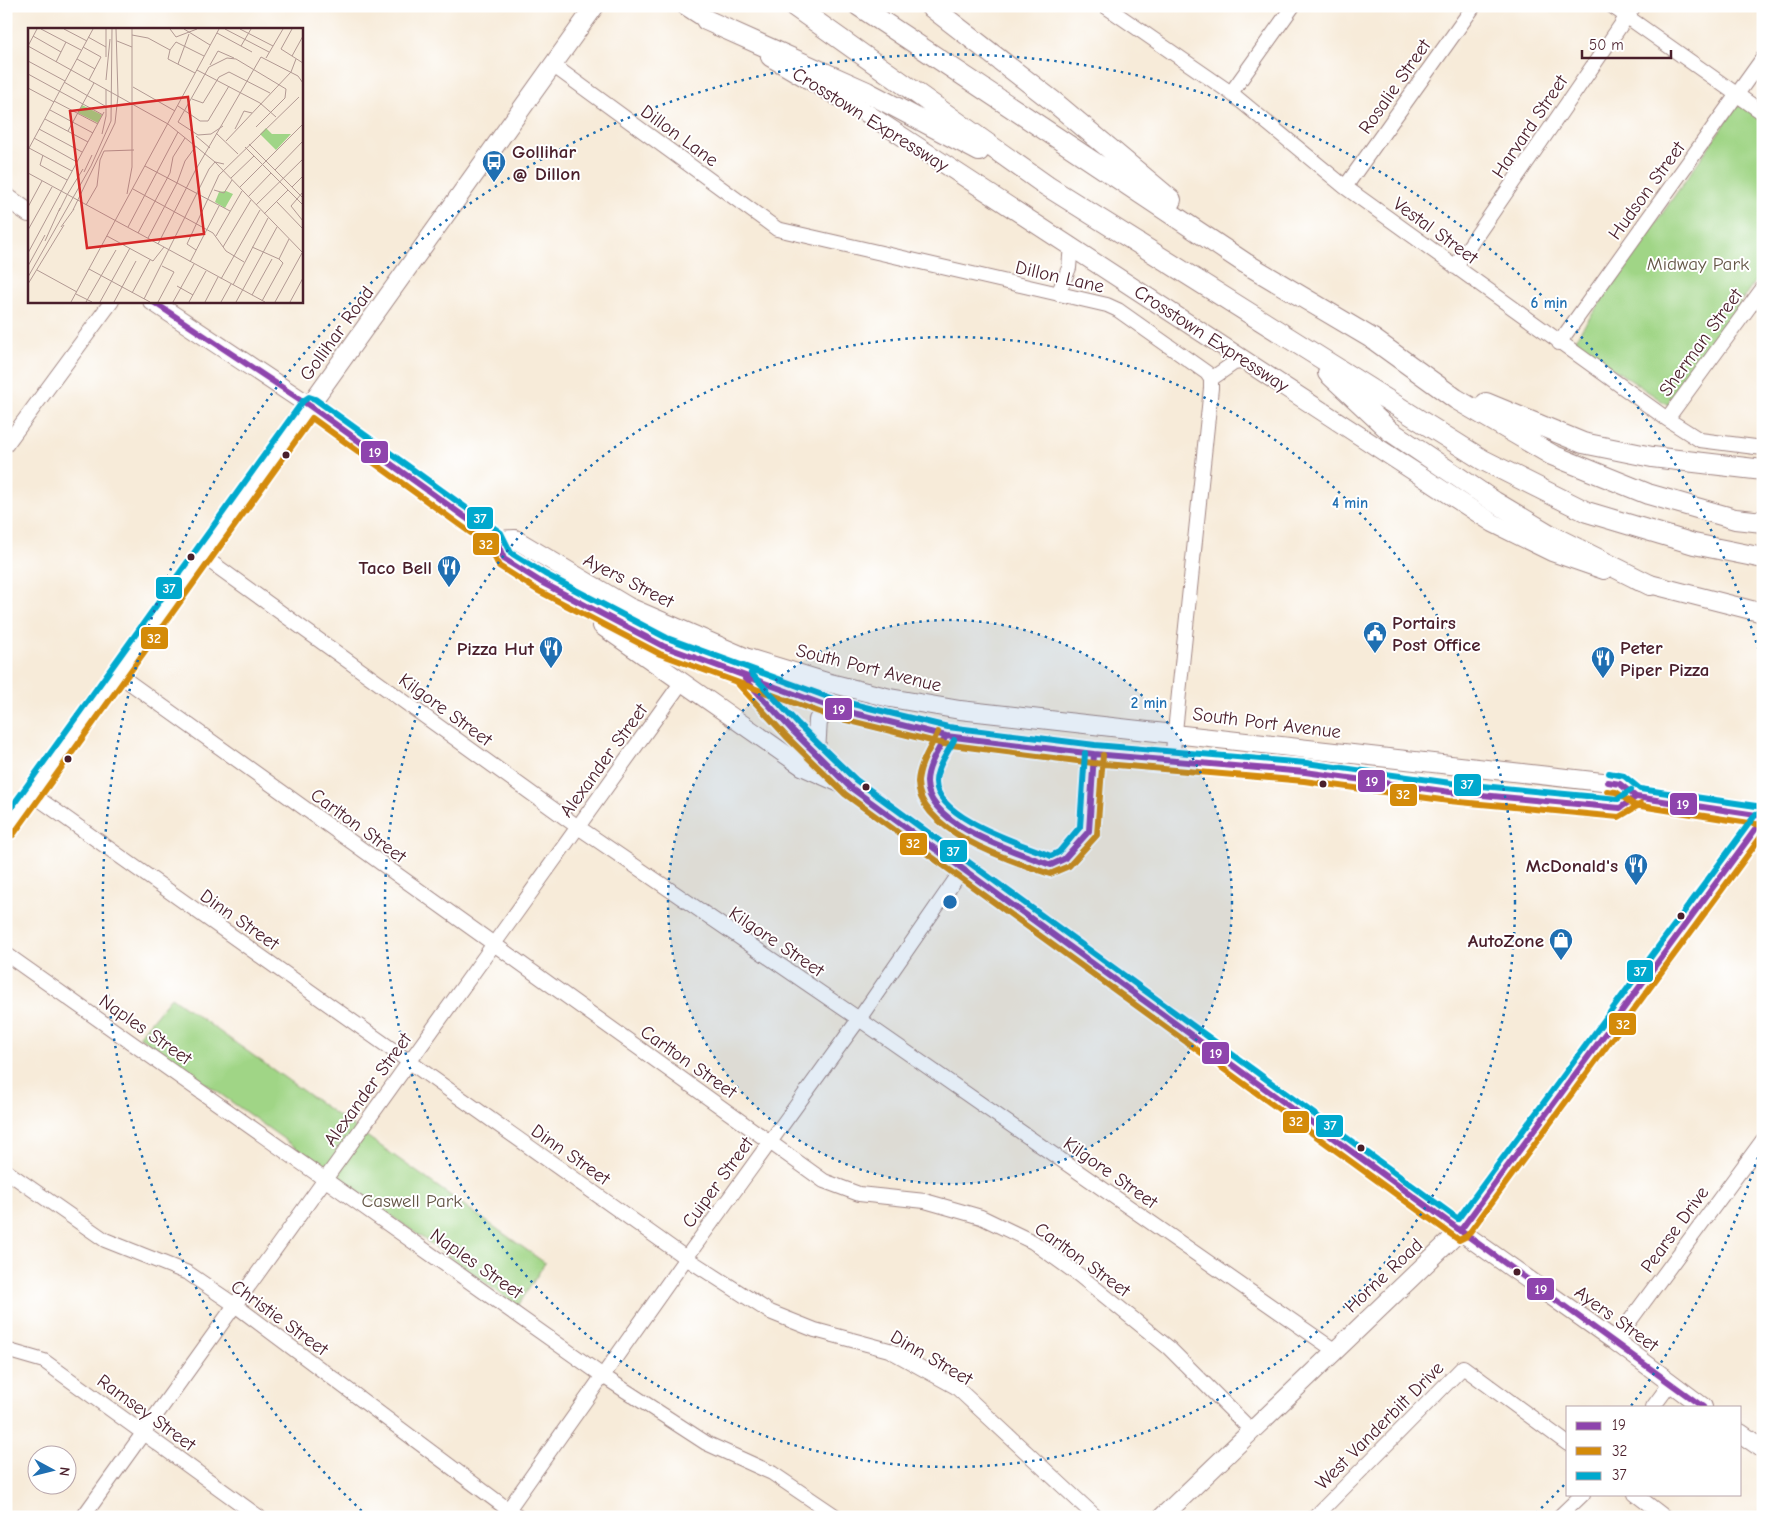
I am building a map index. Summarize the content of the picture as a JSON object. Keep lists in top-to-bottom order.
{
  "streets": {
    "highway": ["Crosstown Expressway"],
    "main road": [
      "Gollihar Road",
      "Ayers Street",
      "South Port Avenue",
      "Horne Road"
    ],
    "street": [
      "Rosalie Street",
      "Harvard Street",
      "Dillon Lane",
      "Hudson Street",
      "Vestal Street",
      "Sherman Street",
      "Kilgore Street",
      "Alexander Street",
      "Carlton Street",
      "Dinn Street",
      "Naples Street",
      "Cuiper Street",
      "Pearse Drive",
      "Christie Street",
      "Ramsey Street",
      "West Vanderbilt Drive"
    ]
  },
  "crossings": [
    ["Rosalie Street", "Vestal Street"],
    ["Harvard Street", "Vestal Street"],
    ["Dillon Lane", "Gollihar Road"],
    ["Hudson Street", "Vestal Street"],
    ["Vestal Street", "Sherman Street"],
    ["Gollihar Road", "Ayers Street"],
    ["Gollihar Road", "Kilgore Street"],
    ["Gollihar Road", "Carlton Street"],
    ["Gollihar Road", "Dinn Street"],
    ["Ayers Street", "South Port Avenue"],
    ["Ayers Street", "Alexander Street"],
    ["Ayers Street", "Cuiper Street"],
    ["Ayers Street", "Pearse Drive"],
    ["Ayers Street", "Horne Road"],
    ["South Port Avenue", "Horne Road"],
    ["Kilgore Street", "Alexander Street"],
    ["Kilgore Street", "Cuiper Street"],
    ["Kilgore Street", "Horne Road"],
    ["Alexander Street", "Carlton Street"],
    ["Alexander Street", "Dinn Street"],
    ["Alexander Street", "Naples Street"],
    ["Alexander Street", "Christie Street"],
    ["Alexander Street", "Ramsey Street"],
    ["Carlton Street", "Cuiper Street"],
    ["Carlton Street", "Horne Road"],
    ["Dinn Street", "Cuiper Street"],
    ["Naples Street", "Cuiper Street"],
    ["Cuiper Street", "Christie Street"]
  ],
  "parks": ["Midway Park", "Caswell Park"],
  "places": {
    "bus stop": ["Gollihar @ Dillon"],
    "restaurant": [
      "Taco Bell",
      "Pizza Hut",
      "Peter Piper Pizza",
      "McDonald's"
    ],
    "public building": ["Portairs Post Office"],
    "shop": ["AutoZone"]
  },
  "lines": ["transit line 19", "transit line 37", "transit line 32"],
  "legend": ["19", "32", "37"],
  "scale_bar": "50 m",
  "north": "right",
  "rings": ["6 min", "4 min", "2 min"]
}
